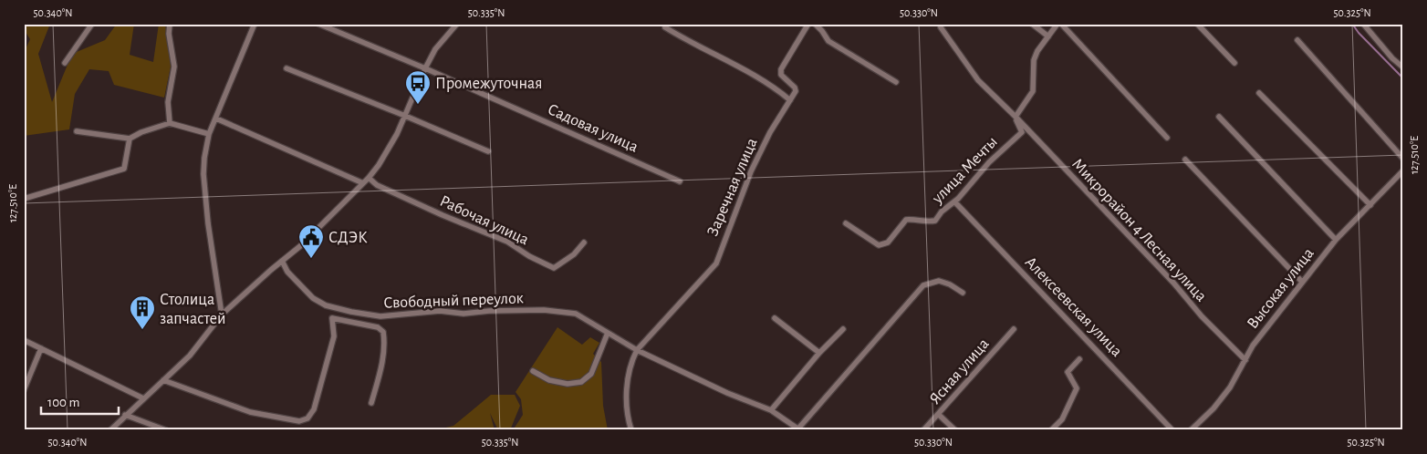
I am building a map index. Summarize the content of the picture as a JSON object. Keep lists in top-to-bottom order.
{
  "streets": {
    "street": [
      "Садовая улица",
      "улица Мечты",
      "Заречная улица",
      "Рабочая улица",
      "Микрорайон 4 Лесная улица",
      "Высокая улица",
      "Свободный переулок",
      "Алексеевская улица",
      "Ясная улица"
    ]
  },
  "crossings": [
    ["улица Мечты", "Микрорайон 4 Лесная улица"],
    ["улица Мечты", "Алексеевская улица"],
    ["Заречная улица", "Свободный переулок"],
    ["Микрорайон 4 Лесная улица", "Высокая улица"]
  ],
  "places": {
    "bus stop": ["Промежуточная"],
    "public building": ["СДЭК"],
    "building": ["Столица запчастей"]
  },
  "scale_bar": "100 m",
  "coordinates": [
    "50.340°N",
    "50.335°N",
    "50.330°N",
    "50.325°N",
    "127.510°E"
  ]
}
